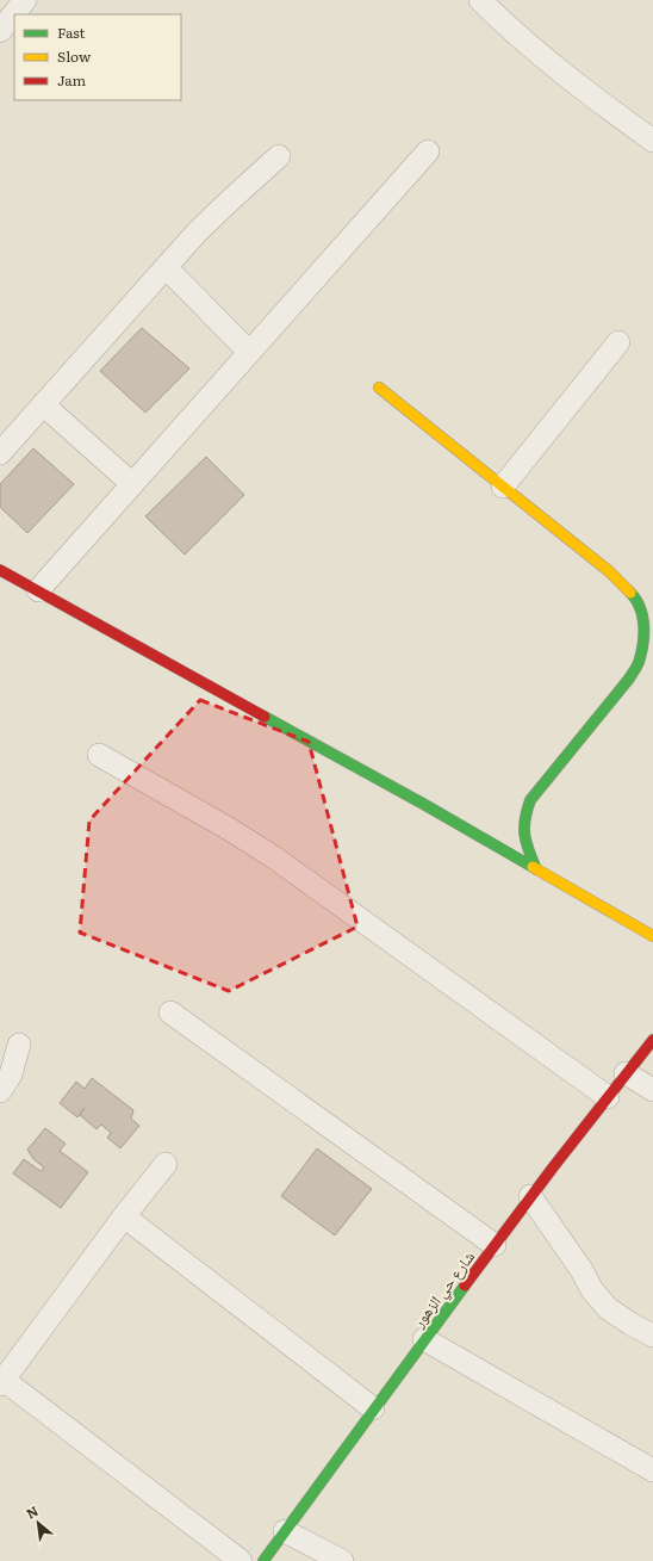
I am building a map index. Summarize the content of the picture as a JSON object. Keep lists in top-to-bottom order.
{
  "streets": {
    "street": ["شارع حي الزهور"]
  },
  "legend": ["Fast", "Slow", "Jam"],
  "north": "top left"
}
